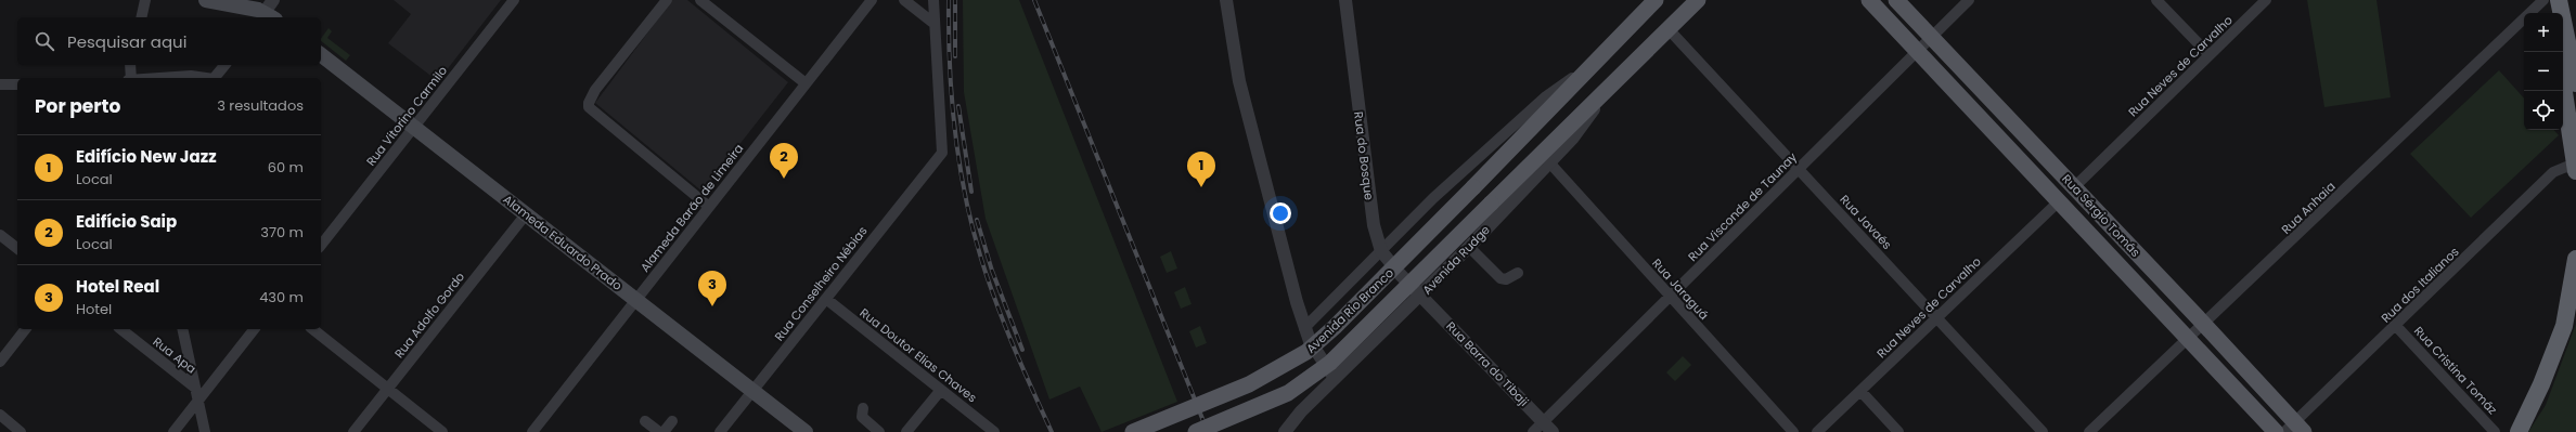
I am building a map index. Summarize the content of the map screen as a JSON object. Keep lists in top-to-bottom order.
{
  "streets": {
    "main road": [
      "Rua Sérgio Tomás",
      "Alameda Eduardo Prado",
      "Avenida Rudge",
      "Avenida Rio Branco"
    ],
    "street": [
      "Rua Neves de Carvalho",
      "Rua Vitorino Carmilo",
      "Rua do Bosque",
      "Rua Visconde de Taunay",
      "Alameda Barão de Limeira",
      "Rua Anhaia",
      "Rua Javaés",
      "Rua Conselheiro Nébias",
      "Rua dos Italianos",
      "Rua Jaraguá",
      "Rua Adolfo Gordo",
      "Rua Apa",
      "Rua Doutor Elias Chaves",
      "Rua Barra do Tibaji",
      "Rua Cristina Tomáz"
    ]
  },
  "crossings": [
    ["Rua Neves de Carvalho", "Rua Sérgio Tomás"],
    ["Rua Neves de Carvalho", "Rua Javaés"],
    ["Rua Vitorino Carmilo", "Alameda Eduardo Prado"],
    ["Rua do Bosque", "Avenida Rudge"],
    ["Rua do Bosque", "Rua Barra do Tibaji"],
    ["Rua Visconde de Taunay", "Rua Sérgio Tomás"],
    ["Rua Visconde de Taunay", "Rua Javaés"],
    ["Rua Visconde de Taunay", "Rua Jaraguá"],
    ["Rua Visconde de Taunay", "Rua Barra do Tibaji"],
    ["Alameda Barão de Limeira", "Alameda Eduardo Prado"],
    ["Rua Anhaia", "Rua Sérgio Tomás"],
    ["Rua Sérgio Tomás", "Rua dos Italianos"],
    ["Rua Javaés", "Avenida Rudge"],
    ["Alameda Eduardo Prado", "Rua Conselheiro Nébias"],
    ["Alameda Eduardo Prado", "Rua Adolfo Gordo"],
    ["Avenida Rudge", "Rua Jaraguá"],
    ["Avenida Rudge", "Avenida Rio Branco"],
    ["Avenida Rudge", "Rua Barra do Tibaji"],
    ["Rua Conselheiro Nébias", "Rua Doutor Elias Chaves"],
    ["Rua dos Italianos", "Rua Cristina Tomáz"]
  ],
  "page": {
    "map_buttons": ["+", "−"],
    "search": "Pesquisar aqui",
    "heading": ["Por perto", "3 resultados"],
    "list": [
      {
        "mark": "1",
        "name": "Edifício New Jazz",
        "note": "Local",
        "value": "60 m"
      },
      {
        "mark": "2",
        "name": "Edifício Saip",
        "note": "Local",
        "value": "370 m"
      },
      {
        "mark": "3",
        "name": "Hotel Real",
        "note": "Hotel",
        "value": "430 m"
      }
    ],
    "pins": ["2", "1", "3"]
  }
}
